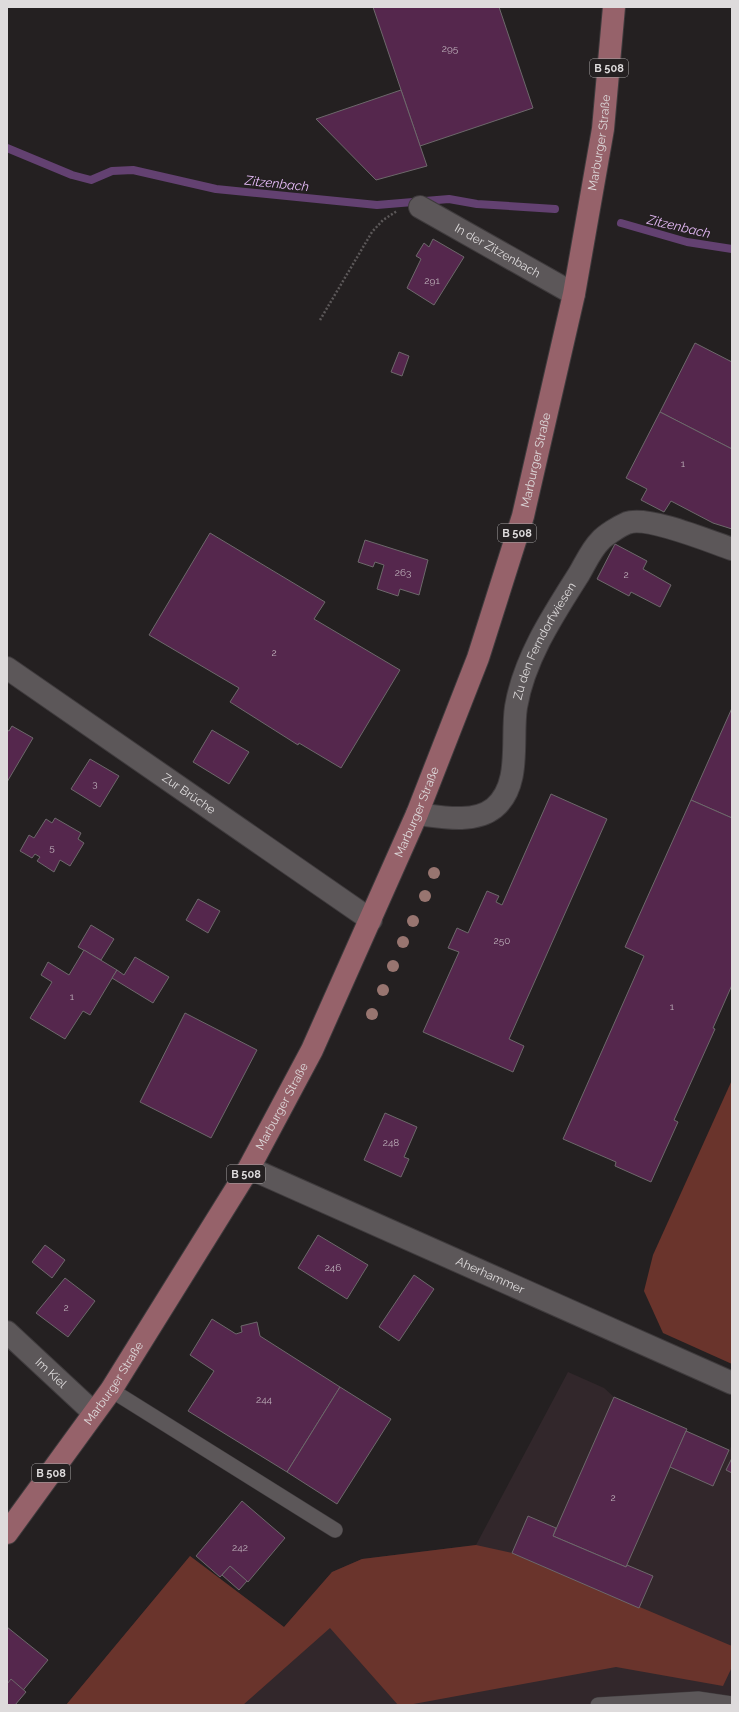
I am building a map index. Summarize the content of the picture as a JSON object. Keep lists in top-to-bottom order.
{
  "streets": {
    "main road": ["B 508", "Marburger Straße"],
    "street": [
      "In der Zitzenbach",
      "Zu den Ferndorfwiesen",
      "Zur Brüche",
      "Aherhammer",
      "Im Kiel"
    ]
  },
  "crossings": [
    ["Marburger Straße", "In der Zitzenbach"],
    ["Marburger Straße", "Zu den Ferndorfwiesen"],
    ["Marburger Straße", "Zur Brüche"],
    ["Marburger Straße", "Aherhammer"],
    ["Marburger Straße", "Im Kiel"]
  ],
  "water": ["Zitzenbach"],
  "house_numbers": [
    "295",
    "291",
    "1",
    "263",
    "2",
    "2",
    "3",
    "5",
    "250",
    "1",
    "1",
    "248",
    "246",
    "2",
    "244",
    "2",
    "242"
  ]
}
